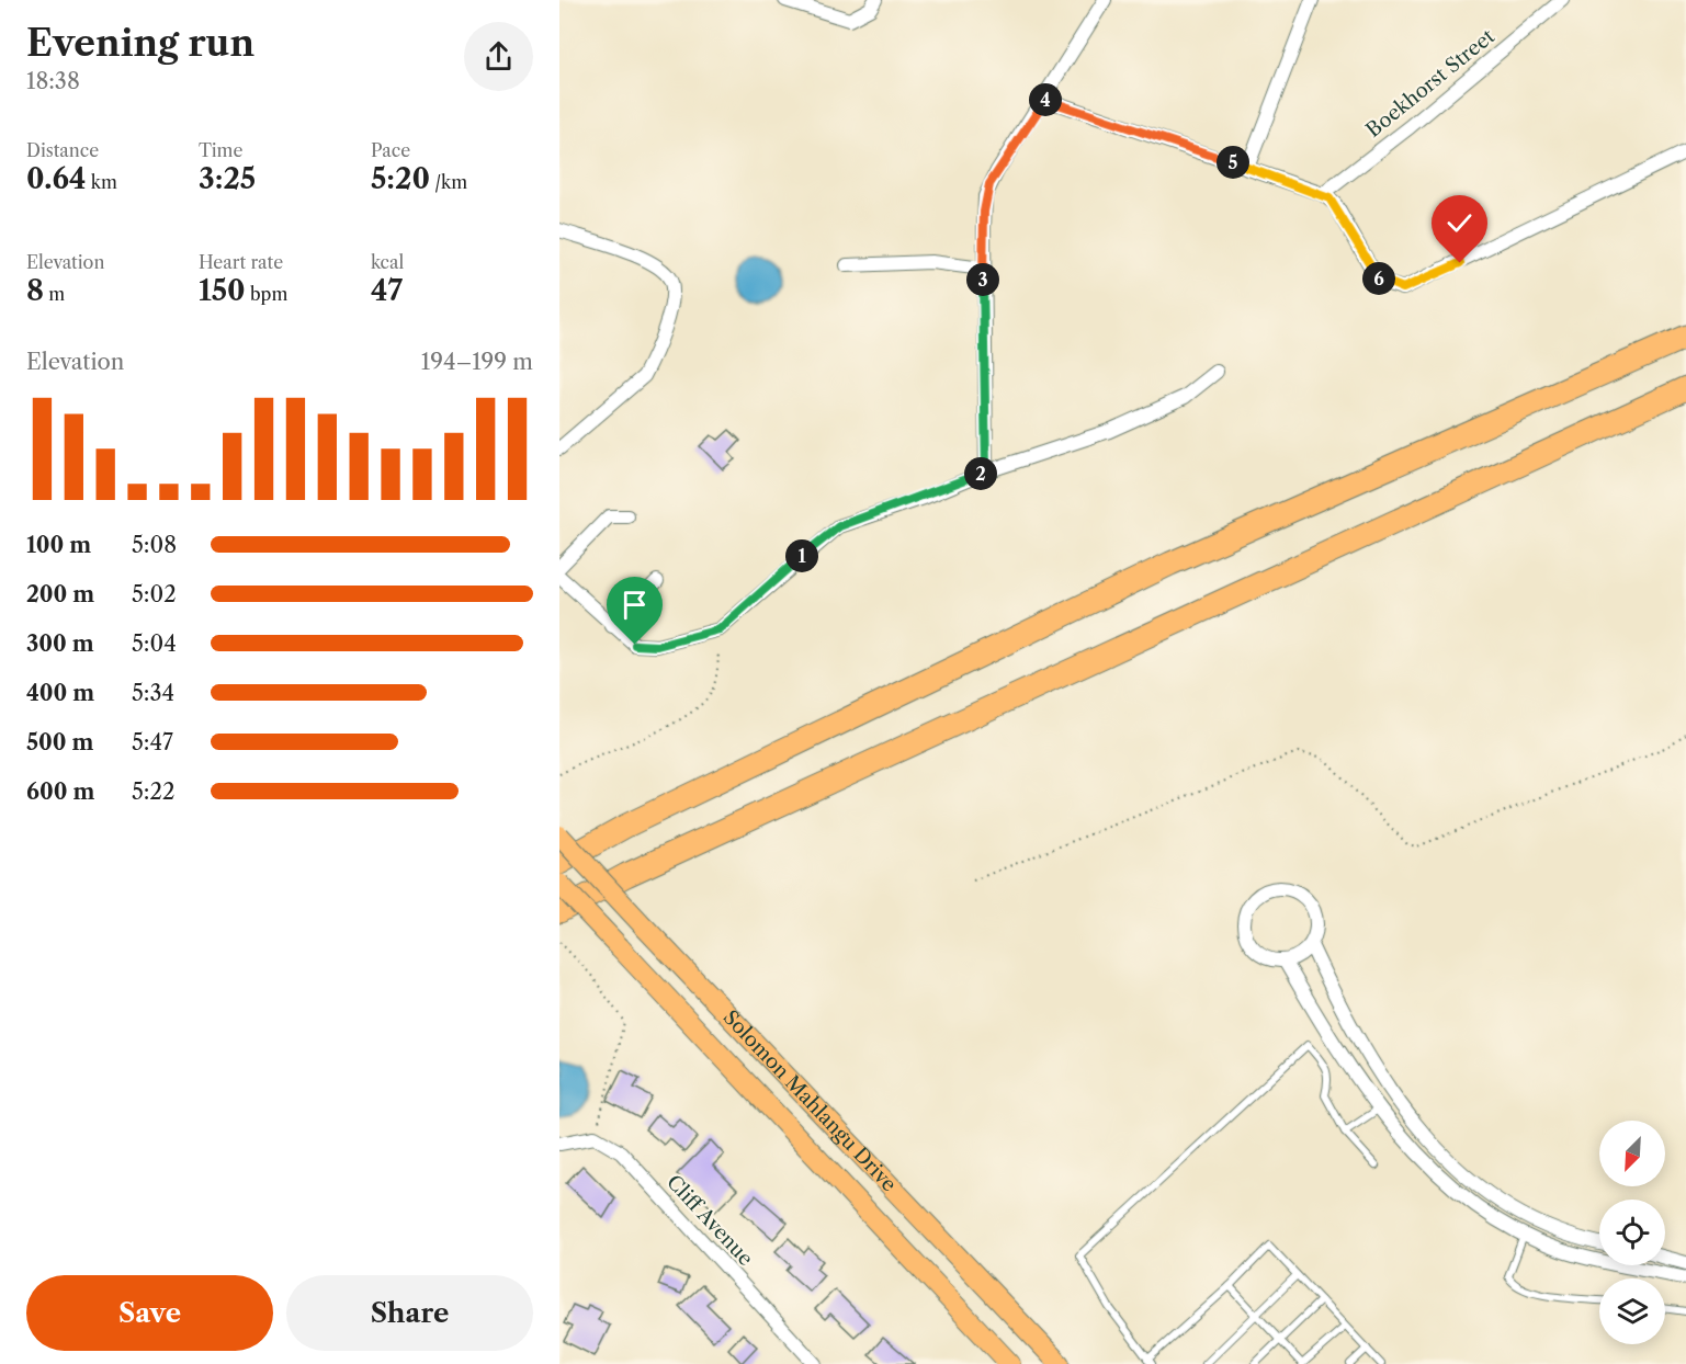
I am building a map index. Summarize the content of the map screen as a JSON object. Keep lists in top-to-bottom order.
{
  "streets": {
    "main road": ["Solomon Mahlangu Drive"],
    "street": ["Boekhorst Street", "Cliff Avenue"]
  },
  "north": "bottom left",
  "page": {
    "heading": ["Evening run", "18:38"],
    "pins": [
      "4",
      "5",
      "6",
      "3",
      "2",
      "1"
    ],
    "stats": [
      ["Distance", "0.64 km"],
      ["Time", "3:25"],
      ["Pace", "5:20 /km"],
      ["Elevation", "8 m"],
      ["Heart rate", "150 bpm"],
      ["kcal", "47"]
    ],
    "chart": ["Elevation", "194–199 m"],
    "list": [
      {
        "name": "100 m",
        "note": "5:08"
      },
      {
        "name": "200 m",
        "note": "5:02"
      },
      {
        "name": "300 m",
        "note": "5:04"
      },
      {
        "name": "400 m",
        "note": "5:34"
      },
      {
        "name": "500 m",
        "note": "5:47"
      },
      {
        "name": "600 m",
        "note": "5:22"
      }
    ],
    "buttons": ["Save", "Share"]
  }
}
